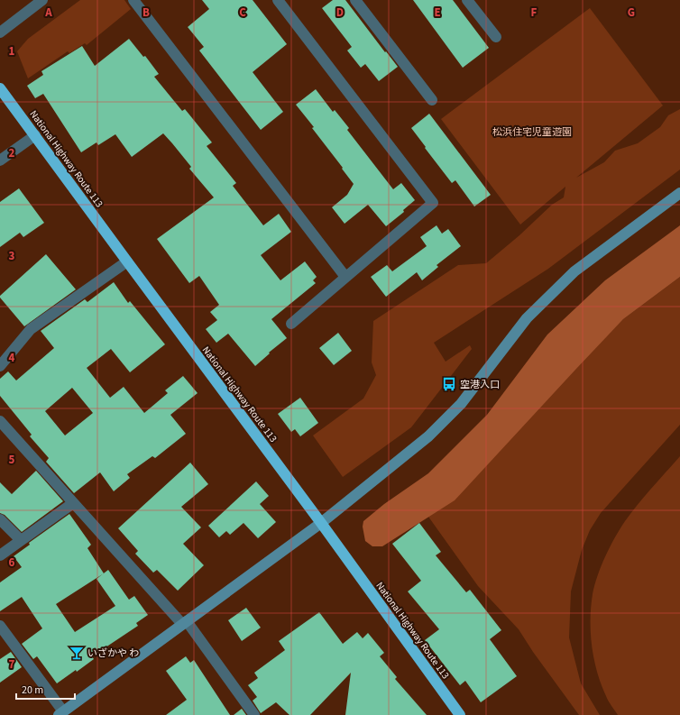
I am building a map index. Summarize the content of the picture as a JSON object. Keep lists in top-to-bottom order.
{
  "streets": {
    "highway": ["National Highway Route 113"]
  },
  "parks": ["松浜住宅児童遊園"],
  "places": {
    "bus stop": ["空港入口"],
    "bar": ["いざかや わ"]
  },
  "scale_bar": "20 m",
  "grid": {
    "columns": [
      "A",
      "B",
      "C",
      "D",
      "E",
      "F",
      "G"
    ],
    "rows": [
      "1",
      "2",
      "3",
      "4",
      "5",
      "6",
      "7"
    ]
  }
}
